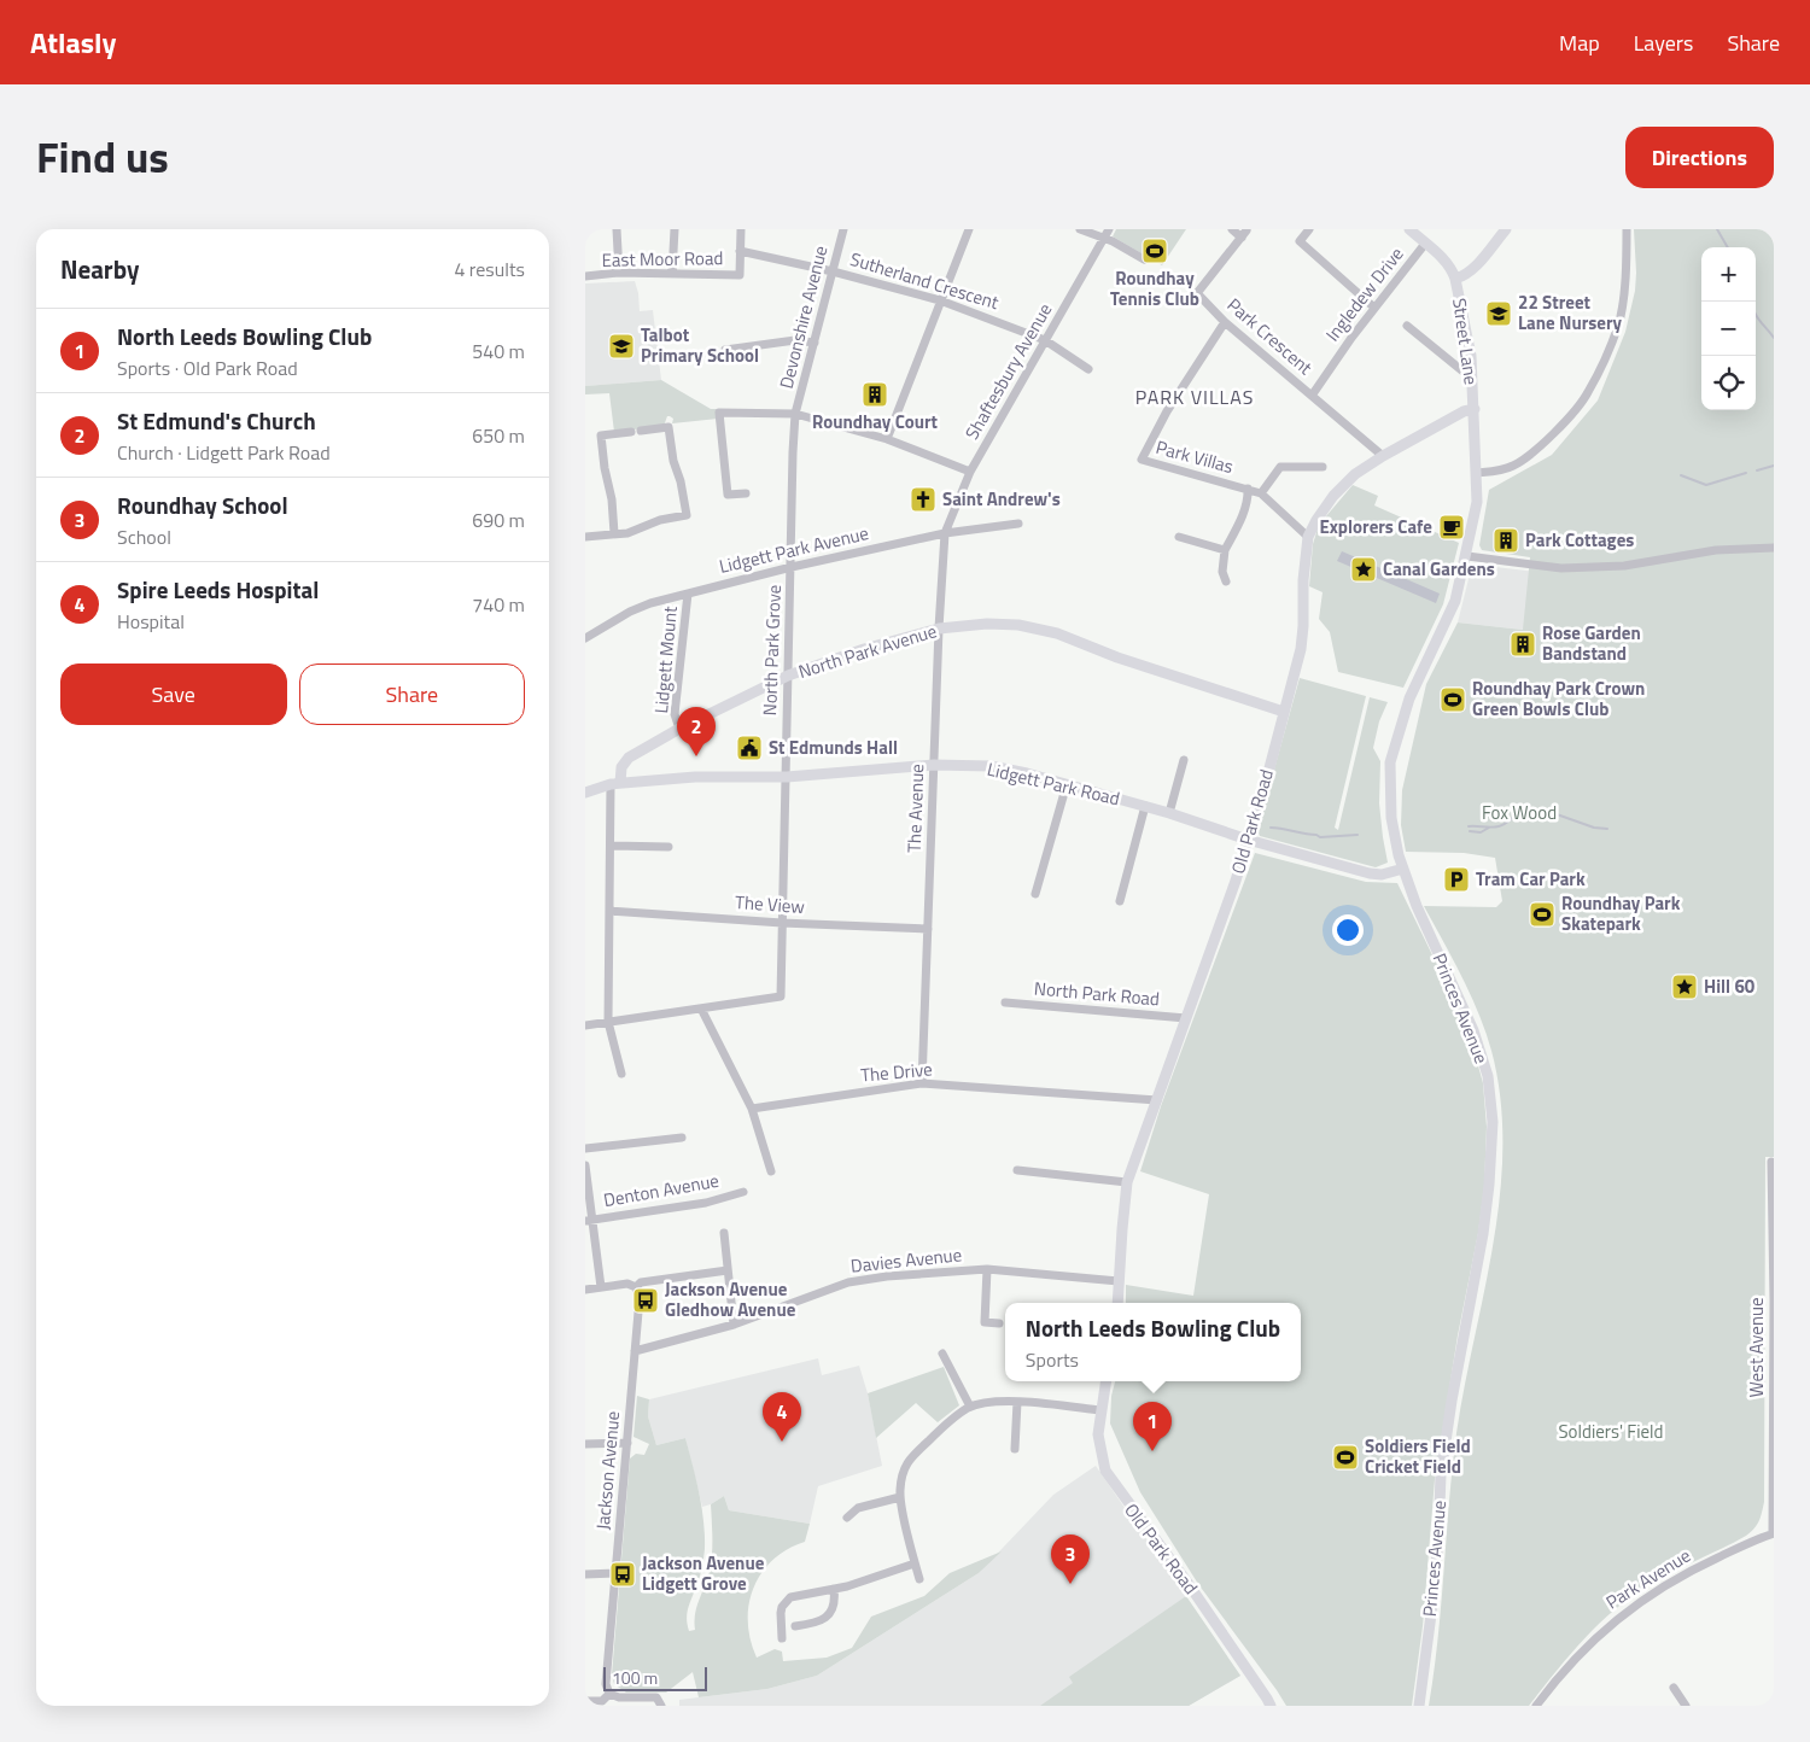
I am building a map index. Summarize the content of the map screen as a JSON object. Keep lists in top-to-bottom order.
{
  "streets": {
    "street": [
      "East Moor Road",
      "Sutherland Crescent",
      "Ingledew Drive",
      "Devonshire Avenue",
      "Park Crescent",
      "Street Lane",
      "Shaftesbury Avenue",
      "Park Villas",
      "Lidgett Park Avenue",
      "North Park Grove",
      "North Park Avenue",
      "Lidgett Mount",
      "Lidgett Park Road",
      "The Avenue",
      "Old Park Road",
      "The View",
      "North Park Road",
      "Princes Avenue",
      "The Drive",
      "Denton Avenue",
      "Davies Avenue",
      "West Avenue",
      "Jackson Avenue",
      "Park Avenue"
    ]
  },
  "crossings": [
    ["East Moor Road", "Sutherland Crescent"],
    ["Sutherland Crescent", "Devonshire Avenue"],
    ["Sutherland Crescent", "Shaftesbury Avenue"],
    ["Ingledew Drive", "Park Crescent"],
    ["Ingledew Drive", "Street Lane"],
    ["Devonshire Avenue", "North Park Grove"],
    ["Park Crescent", "Park Villas"],
    ["Park Crescent", "Old Park Road"],
    ["Street Lane", "Old Park Road"],
    ["Street Lane", "Princes Avenue"],
    ["Shaftesbury Avenue", "Lidgett Park Avenue"],
    ["Shaftesbury Avenue", "The Avenue"],
    ["Park Villas", "Old Park Road"],
    ["Lidgett Park Avenue", "North Park Grove"],
    ["Lidgett Park Avenue", "Lidgett Mount"],
    ["Lidgett Park Avenue", "The Avenue"],
    ["North Park Grove", "North Park Avenue"],
    ["North Park Grove", "Lidgett Park Road"],
    ["North Park Grove", "The View"],
    ["North Park Avenue", "Lidgett Mount"],
    ["North Park Avenue", "Lidgett Park Road"],
    ["North Park Avenue", "The Avenue"],
    ["North Park Avenue", "Old Park Road"],
    ["Lidgett Park Road", "The Avenue"],
    ["Lidgett Park Road", "Old Park Road"],
    ["Lidgett Park Road", "Princes Avenue"],
    ["The Avenue", "The View"],
    ["The Avenue", "The Drive"],
    ["Old Park Road", "North Park Road"],
    ["Old Park Road", "The Drive"],
    ["Old Park Road", "Davies Avenue"],
    ["Davies Avenue", "Jackson Avenue"],
    ["West Avenue", "Park Avenue"]
  ],
  "districts": ["PARK VILLAS"],
  "parks": ["Fox Wood", "Soldiers' Field"],
  "places": {
    "sports": [
      "Roundhay Tennis Club",
      "Roundhay Park Crown Green Bowls Club",
      "Roundhay Park Skatepark",
      "Soldiers Field Cricket Field"
    ],
    "school or university": ["22 Street Lane Nursery", "Talbot Primary School"],
    "building": ["Roundhay Court", "Park Cottages", "Rose Garden Bandstand"],
    "church": ["Saint Andrew's"],
    "cafe": ["Explorers Cafe"],
    "place": ["Canal Gardens", "Hill 60"],
    "public building": ["St Edmunds Hall"],
    "parking": ["Tram Car Park"],
    "bus stop": ["Jackson Avenue Gledhow Avenue", "Jackson Avenue Lidgett Grove"]
  },
  "scale_bar": "100 m",
  "page": {
    "header": "Atlasly",
    "nav": ["Map", "Layers", "Share"],
    "title": "Find us",
    "buttons": [
      "Directions",
      ["Save", "Share"]
    ],
    "heading": ["Nearby", "4 results"],
    "map_buttons": ["+", "−"],
    "list": [
      {
        "mark": "1",
        "name": "North Leeds Bowling Club",
        "note": "Sports · Old Park Road",
        "value": "540 m"
      },
      {
        "mark": "2",
        "name": "St Edmund's Church",
        "note": "Church · Lidgett Park Road",
        "value": "650 m"
      },
      {
        "mark": "3",
        "name": "Roundhay School",
        "note": "School",
        "value": "690 m"
      },
      {
        "mark": "4",
        "name": "Spire Leeds Hospital",
        "note": "Hospital",
        "value": "740 m"
      }
    ],
    "pins": [
      "2",
      "4",
      "1",
      "3"
    ],
    "popup": ["North Leeds Bowling Club", "Sports"],
    "scale": "100 m"
  }
}
